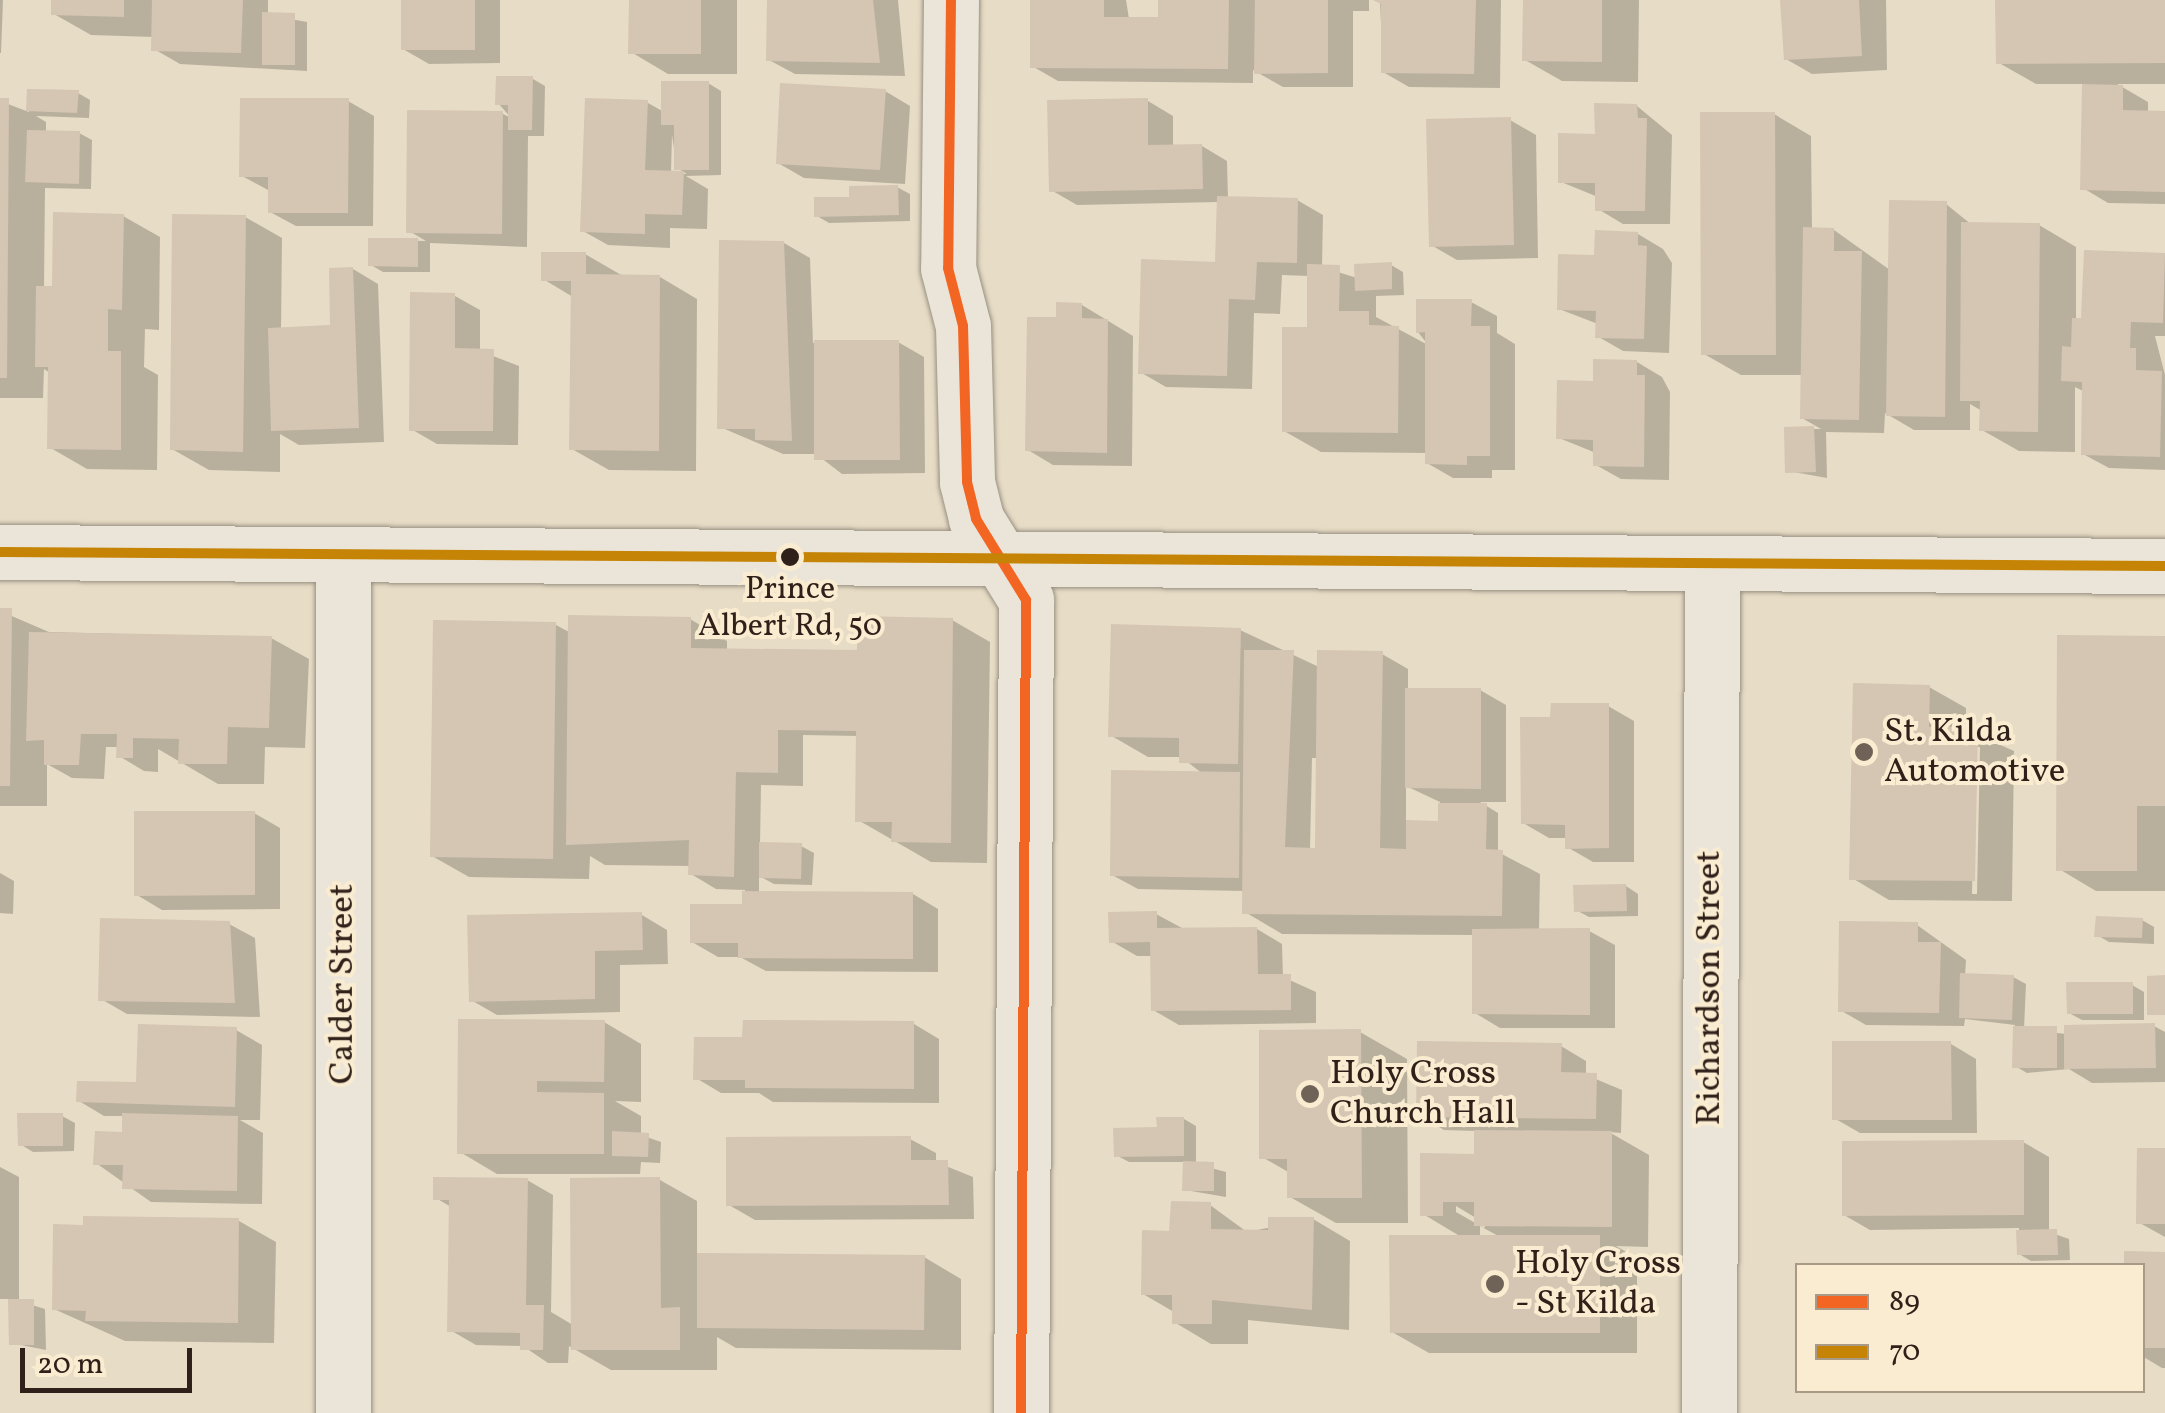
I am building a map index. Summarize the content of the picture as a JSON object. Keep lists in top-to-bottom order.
{
  "streets": {
    "street": ["Calder Street", "Richardson Street"]
  },
  "places": [
    "Prince Albert Rd, 50",
    "St. Kilda Automotive",
    "Holy Cross Church Hall",
    "Holy Cross - St Kilda"
  ],
  "lines": ["transit line 89", "transit line 70"],
  "legend": ["89", "70"],
  "scale_bar": "20 m"
}
